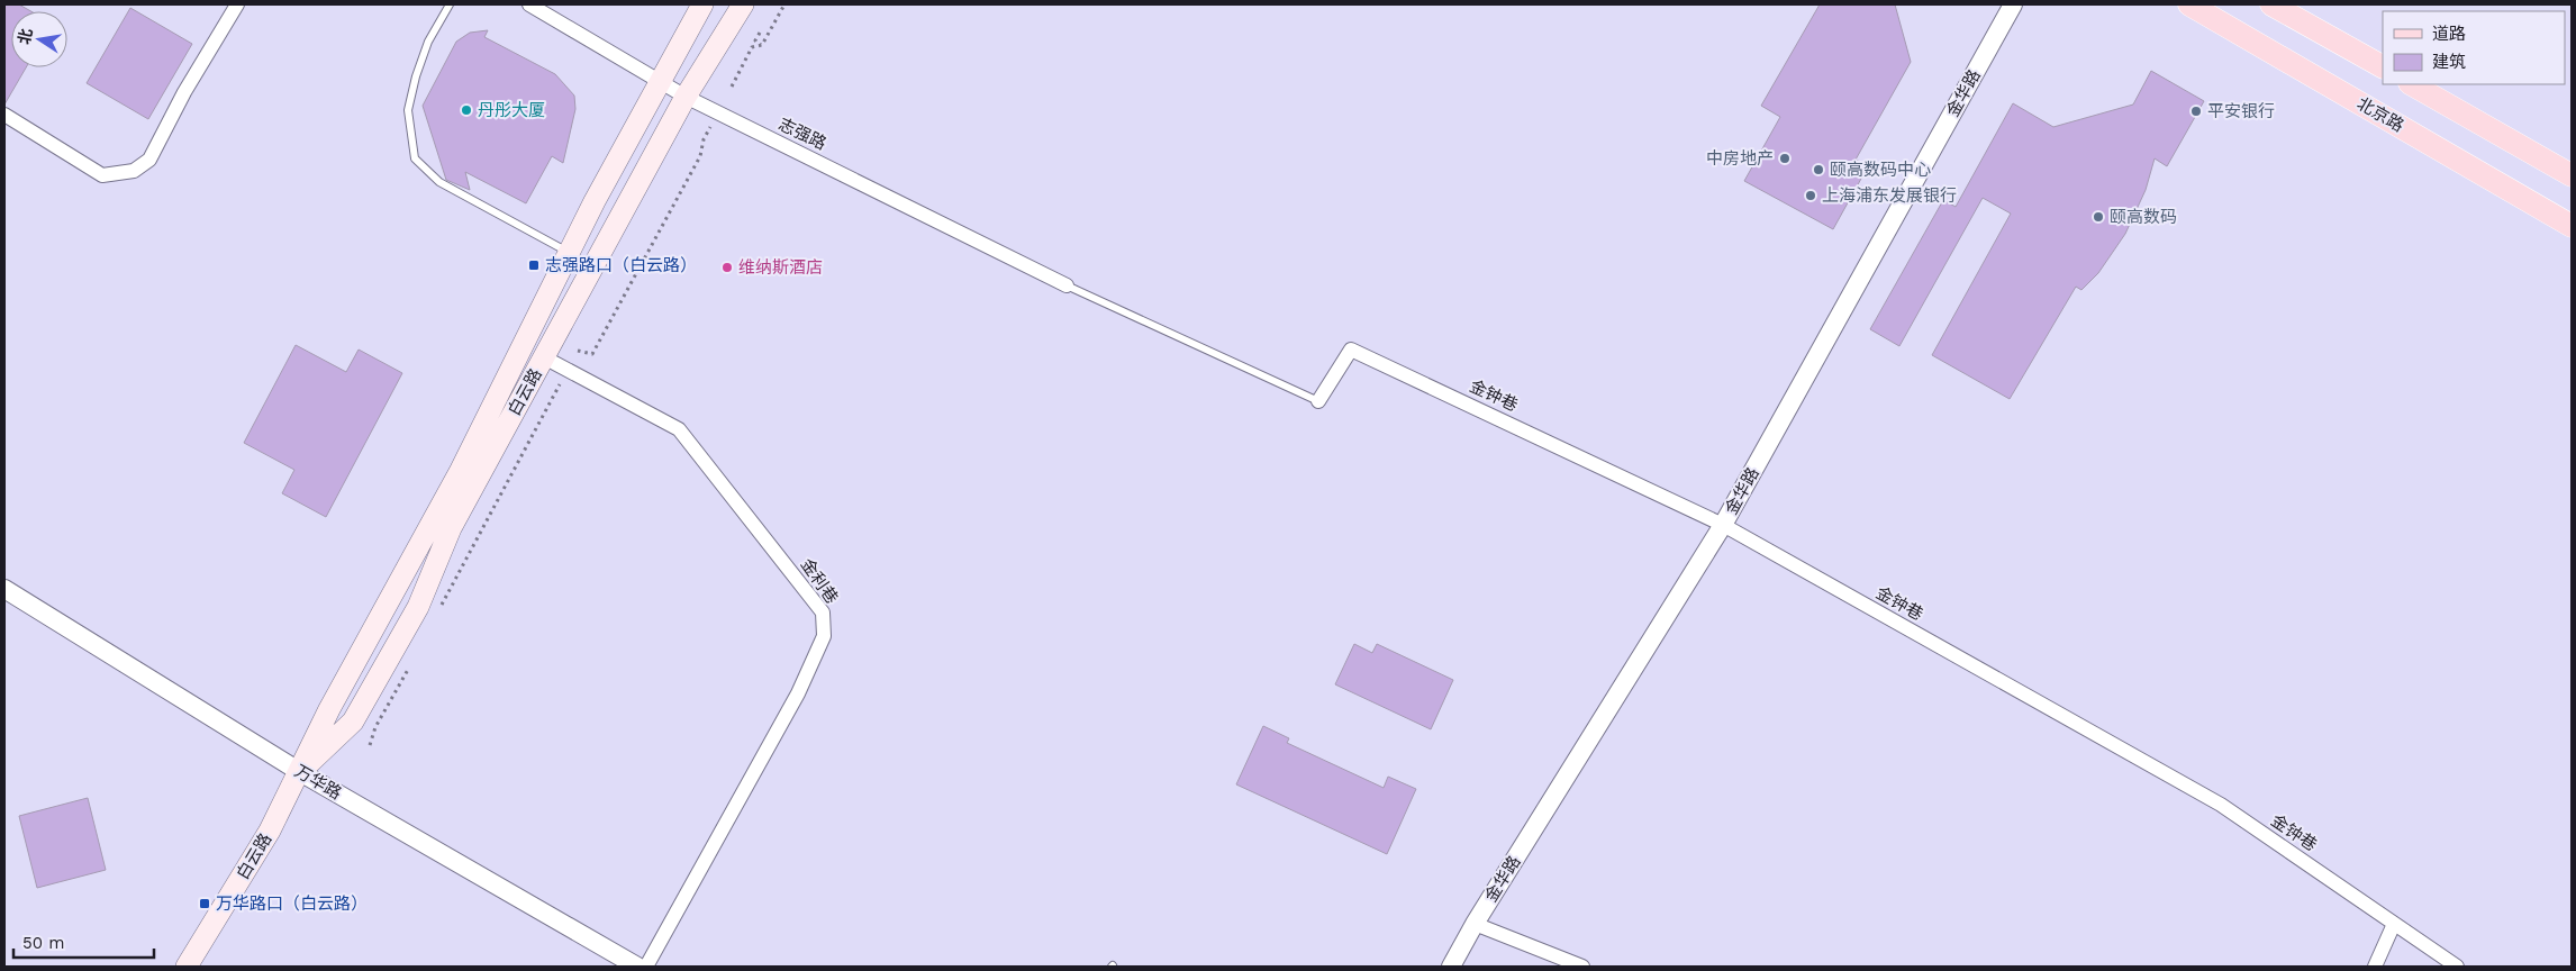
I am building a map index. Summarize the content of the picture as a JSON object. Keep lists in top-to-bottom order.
{
  "streets": {
    "main road": ["北京路", "白云路"],
    "street": [
      "金华路",
      "志强路",
      "金钟巷",
      "金利巷",
      "万华路"
    ]
  },
  "crossings": [
    ["金华路", "金钟巷"],
    ["志强路", "白云路"],
    ["白云路", "金利巷"],
    ["白云路", "万华路"]
  ],
  "places": {
    "other": [
      "丹彤大厦",
      "平安银行",
      "中房地产",
      "颐高数码中心",
      "上海浦东发展银行",
      "颐高数码",
      "维纳斯酒店"
    ],
    "transit": ["志强路口（白云路）", "万华路口（白云路）"]
  },
  "legend": ["道路", "建筑"],
  "scale_bar": "50 m",
  "north": "left"
}
